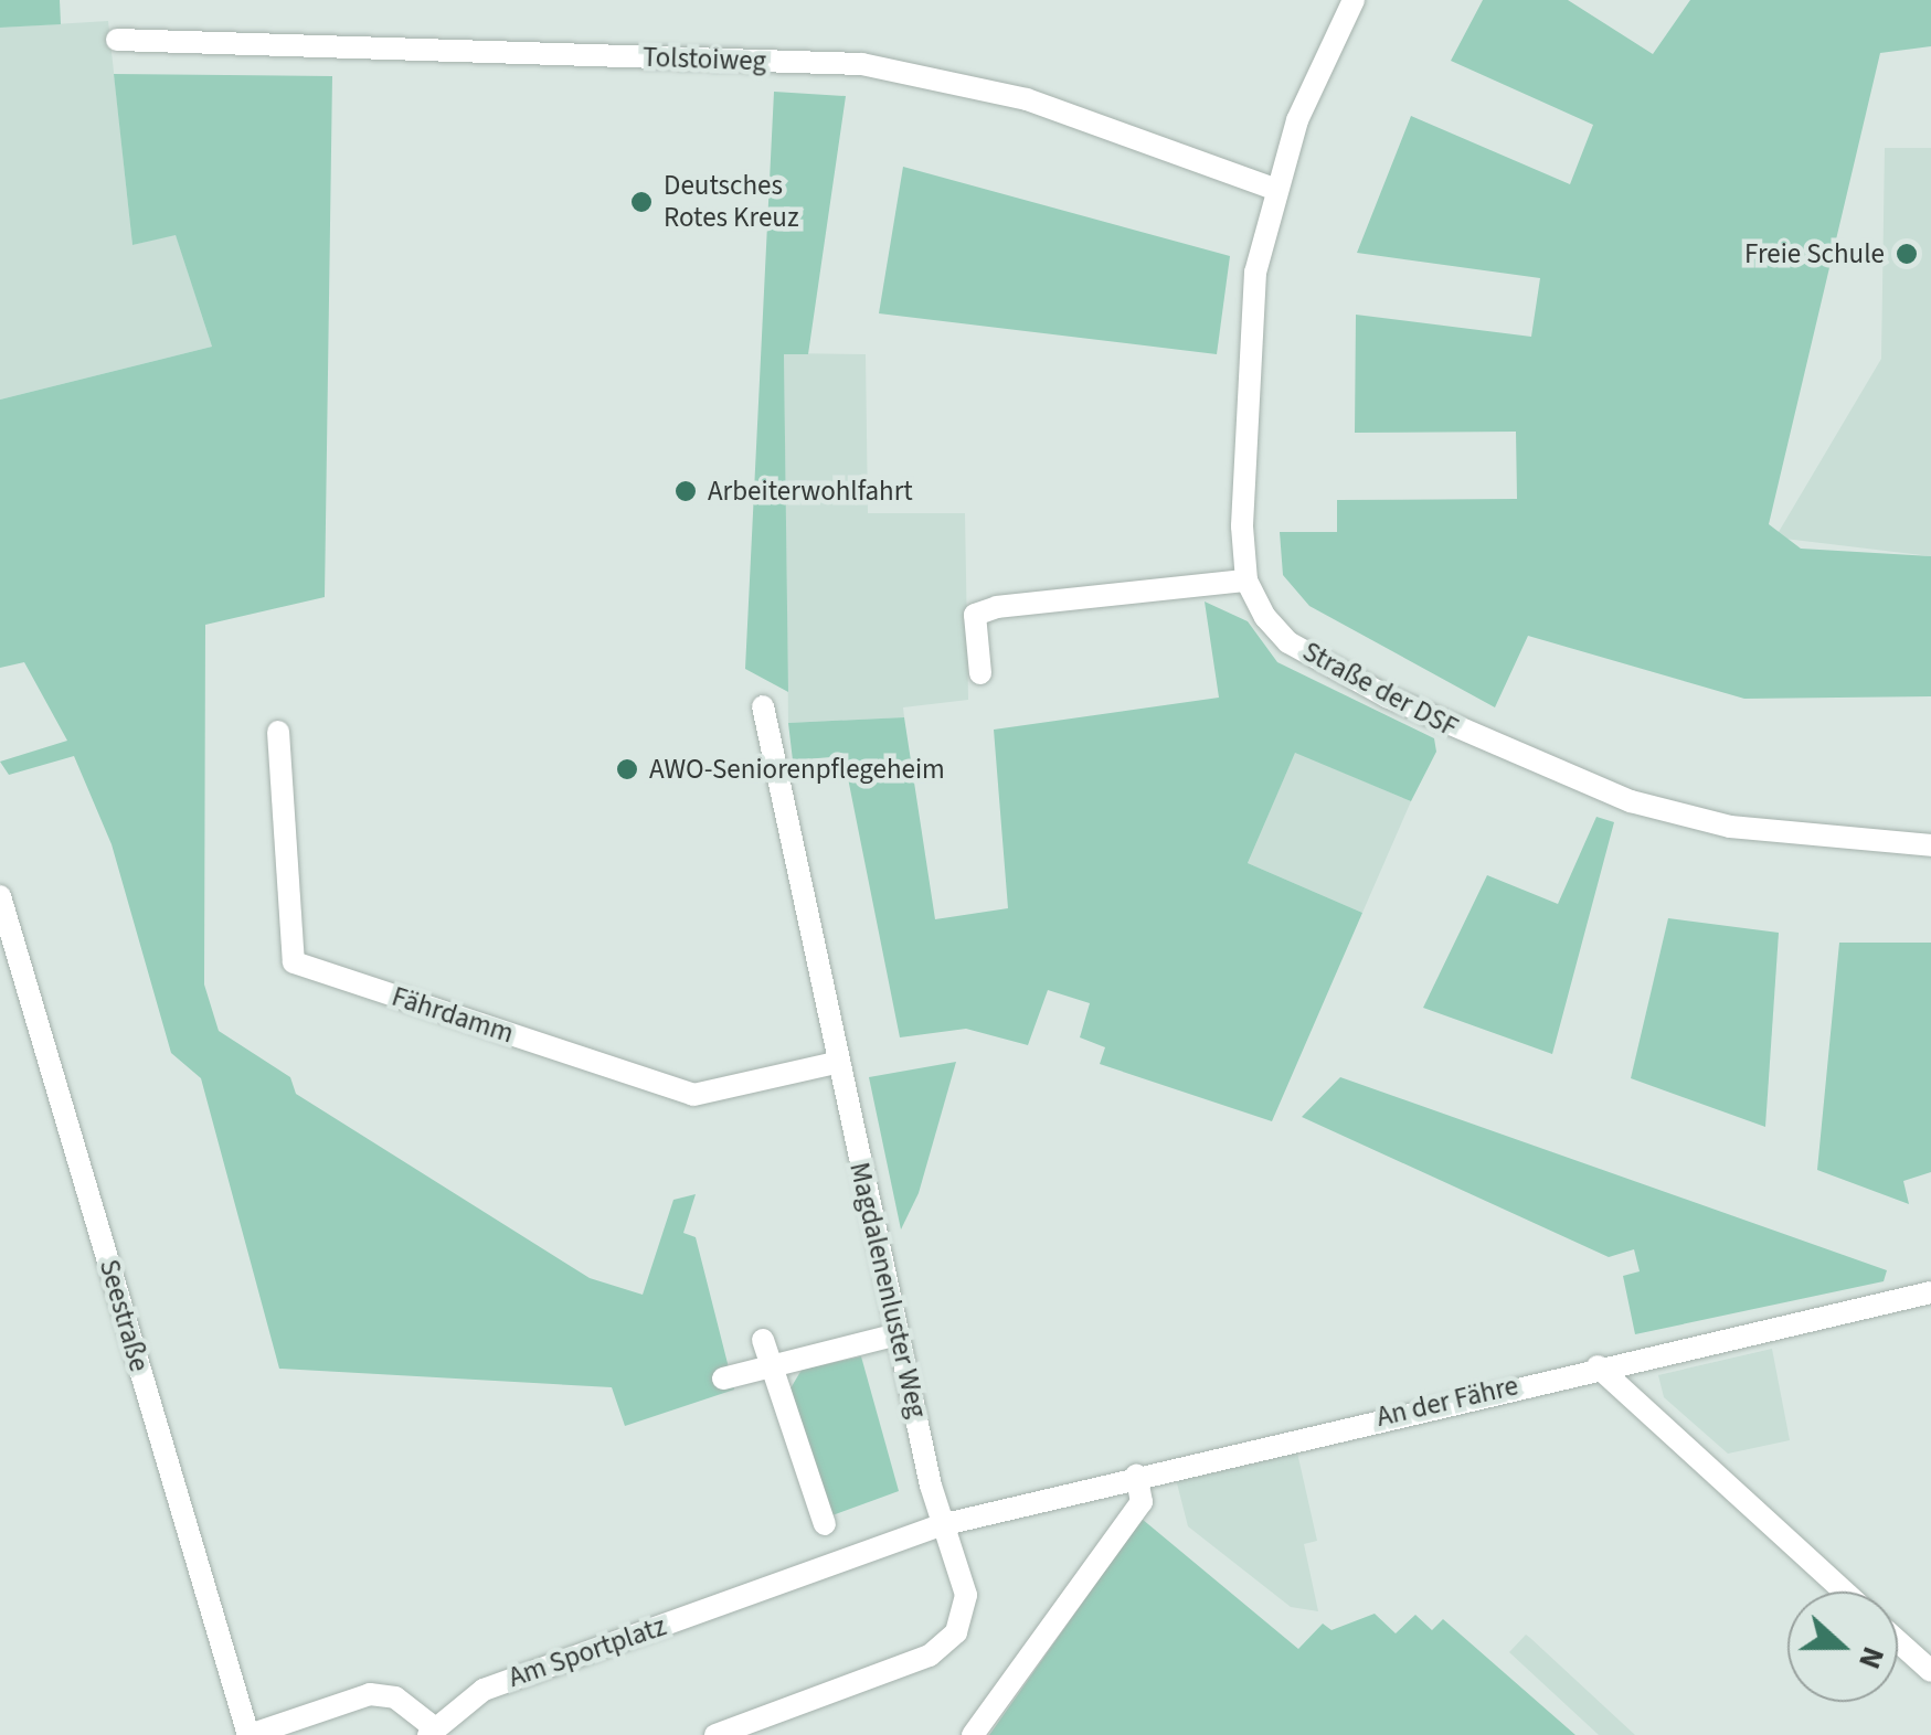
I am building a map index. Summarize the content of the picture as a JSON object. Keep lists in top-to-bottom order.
{
  "streets": {
    "street": [
      "Tolstoiweg",
      "Straße der DSF",
      "Fährdamm",
      "Magdalenenluster Weg",
      "Seestraße",
      "An der Fähre",
      "Am Sportplatz"
    ]
  },
  "crossings": [
    ["Fährdamm", "Magdalenenluster Weg"],
    ["Magdalenenluster Weg", "An der Fähre"],
    ["Magdalenenluster Weg", "Am Sportplatz"],
    ["Seestraße", "Am Sportplatz"],
    ["An der Fähre", "Am Sportplatz"]
  ],
  "places": [
    "Deutsches Rotes Kreuz",
    "Freie Schule",
    "Arbeiterwohlfahrt",
    "AWO-Seniorenpflegeheim"
  ],
  "north": "right"
}
